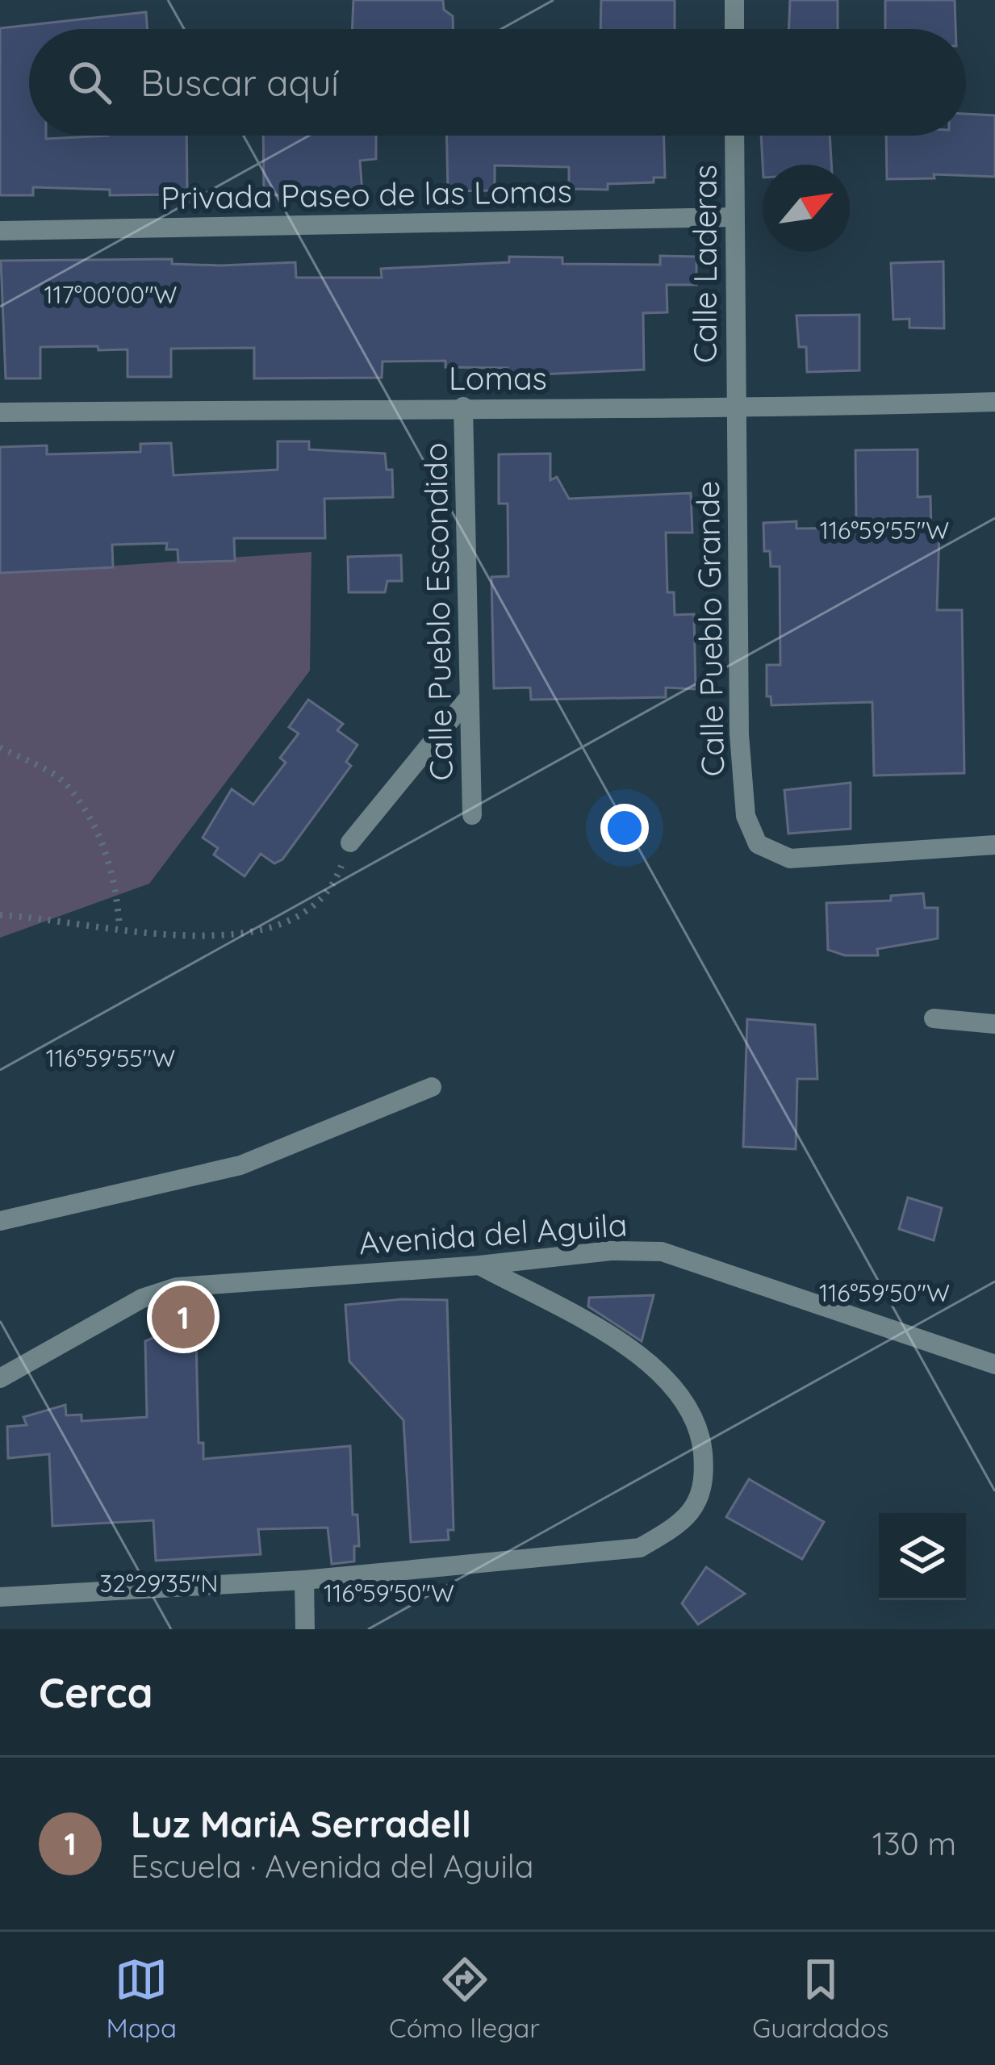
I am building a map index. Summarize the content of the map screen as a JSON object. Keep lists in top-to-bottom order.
{
  "streets": {
    "street": [
      "Privada Paseo de las Lomas",
      "Calle Laderas",
      "Lomas",
      "Calle Pueblo Escondido",
      "Calle Pueblo Grande",
      "Avenida del Aguila"
    ]
  },
  "crossings": [
    ["Privada Paseo de las Lomas", "Calle Laderas"],
    ["Calle Laderas", "Lomas"],
    ["Calle Laderas", "Calle Pueblo Grande"],
    ["Lomas", "Calle Pueblo Escondido"],
    ["Lomas", "Calle Pueblo Grande"]
  ],
  "north": "top right",
  "page": {
    "search": "Buscar aquí",
    "pins": "1",
    "heading": "Cerca",
    "list": [
      {
        "mark": "1",
        "name": "Luz MariA Serradell",
        "note": "Escuela · Avenida del Aguila",
        "value": "130 m"
      }
    ],
    "nav": ["Mapa", "Cómo llegar", "Guardados"]
  },
  "coordinates": [
    "117°00'00\"W",
    "116°59'55\"W",
    "116°59'50\"W",
    "32°29'35\"N"
  ]
}
